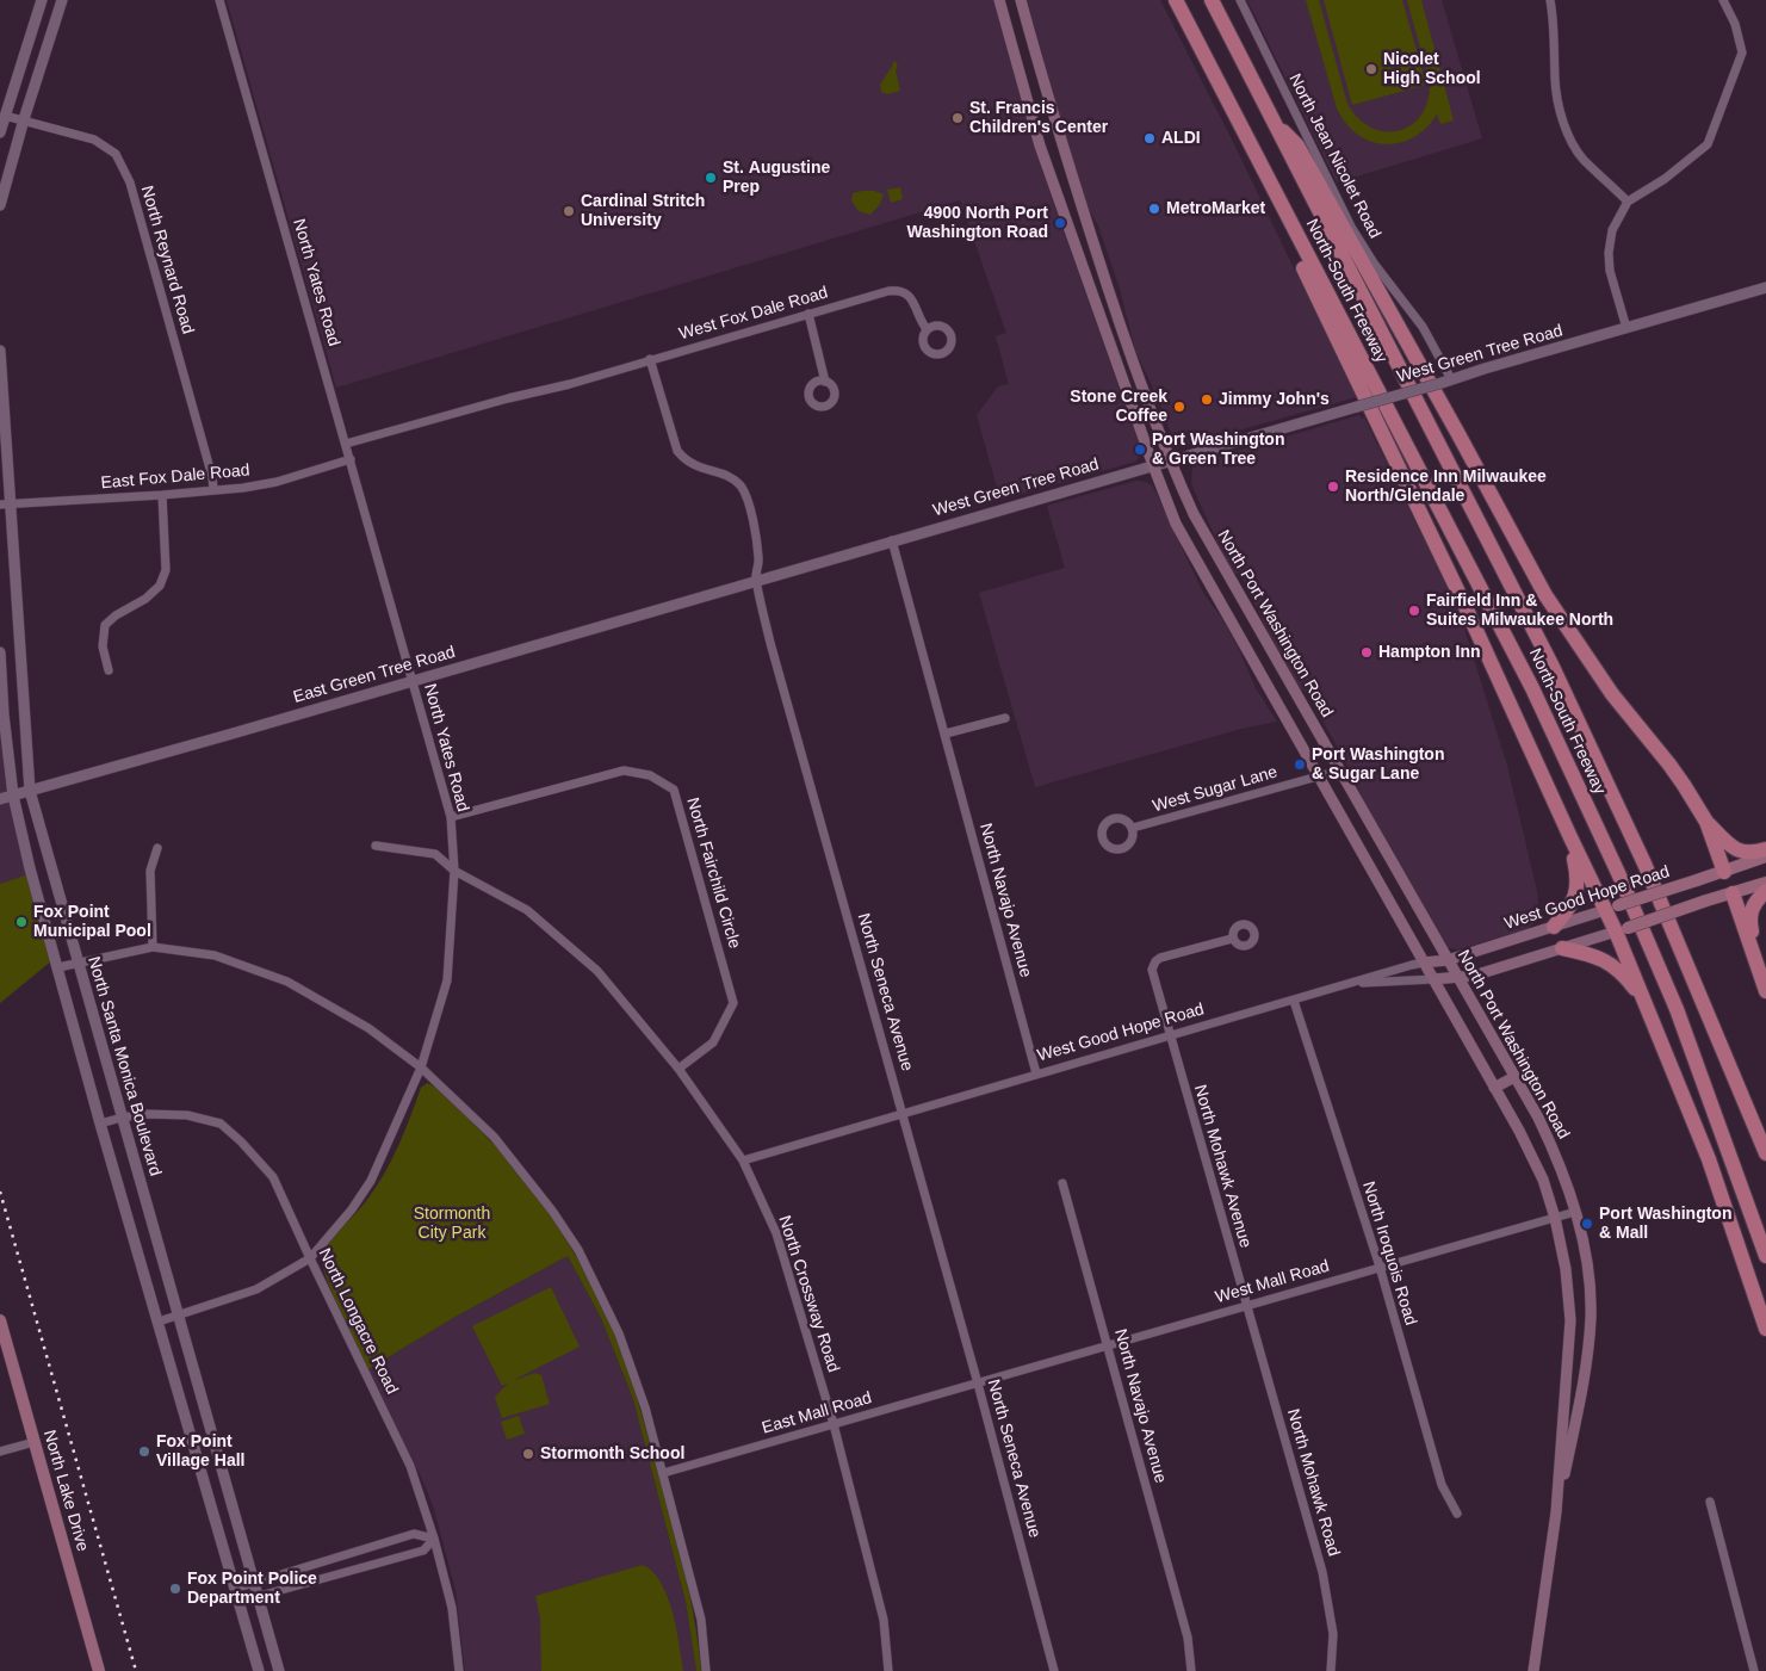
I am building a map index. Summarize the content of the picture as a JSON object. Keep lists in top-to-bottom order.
{
  "streets": {
    "highway": ["North-South Freeway"],
    "main road": ["North Port Washington Road", "West Good Hope Road", "North Lake Drive"],
    "street": [
      "North Jean Nicolet Road",
      "North Reynard Road",
      "North Yates Road",
      "West Fox Dale Road",
      "West Green Tree Road",
      "East Fox Dale Road",
      "East Green Tree Road",
      "West Sugar Lane",
      "North Fairchild Circle",
      "North Navajo Avenue",
      "North Seneca Avenue",
      "North Santa Monica Boulevard",
      "North Mohawk Avenue",
      "North Iroquois Road",
      "West Mall Road",
      "North Crossway Road",
      "North Longacre Road",
      "East Mall Road",
      "North Mohawk Road"
    ]
  },
  "crossings": [
    ["North Jean Nicolet Road", "West Green Tree Road"],
    ["North Reynard Road", "East Fox Dale Road"],
    ["North Yates Road", "West Fox Dale Road"],
    ["North Yates Road", "East Fox Dale Road"],
    ["North Yates Road", "East Green Tree Road"],
    ["North Yates Road", "North Fairchild Circle"],
    ["North Yates Road", "North Santa Monica Boulevard"],
    ["North Yates Road", "North Crossway Road"],
    ["North Yates Road", "North Longacre Road"],
    ["West Fox Dale Road", "North Seneca Avenue"],
    ["West Green Tree Road", "North Port Washington Road"],
    ["West Green Tree Road", "East Green Tree Road"],
    ["West Green Tree Road", "North Navajo Avenue"],
    ["West Green Tree Road", "North Seneca Avenue"],
    ["East Fox Dale Road", "North Santa Monica Boulevard"],
    ["North Port Washington Road", "West Sugar Lane"],
    ["North Port Washington Road", "West Good Hope Road"],
    ["North Port Washington Road", "West Mall Road"],
    ["East Green Tree Road", "North Seneca Avenue"],
    ["East Green Tree Road", "North Santa Monica Boulevard"],
    ["North Fairchild Circle", "North Crossway Road"],
    ["West Good Hope Road", "North Navajo Avenue"],
    ["West Good Hope Road", "North Seneca Avenue"],
    ["West Good Hope Road", "North Mohawk Avenue"],
    ["West Good Hope Road", "North Iroquois Road"],
    ["West Good Hope Road", "North Crossway Road"],
    ["North Navajo Avenue", "West Mall Road"],
    ["North Seneca Avenue", "West Mall Road"],
    ["North Seneca Avenue", "East Mall Road"],
    ["North Santa Monica Boulevard", "North Longacre Road"],
    ["North Mohawk Avenue", "West Mall Road"],
    ["North Mohawk Avenue", "North Mohawk Road"],
    ["North Iroquois Road", "West Mall Road"],
    ["West Mall Road", "East Mall Road"],
    ["West Mall Road", "North Mohawk Road"],
    ["North Crossway Road", "East Mall Road"]
  ],
  "parks": ["Stormonth City Park"],
  "places": [
    "Nicolet High School",
    "St. Francis Children's Center",
    "ALDI",
    "St. Augustine Prep",
    "MetroMarket",
    "Cardinal Stritch University",
    "4900 North Port Washington Road",
    "Jimmy John's",
    "Stone Creek Coffee",
    "Port Washington & Green Tree",
    "Residence Inn Milwaukee North/Glendale",
    "Fairfield Inn & Suites Milwaukee North",
    "Hampton Inn",
    "Port Washington & Sugar Lane",
    "Fox Point Municipal Pool",
    "Port Washington & Mall",
    "Fox Point Village Hall",
    "Stormonth School",
    "Fox Point Police Department"
  ]
}
